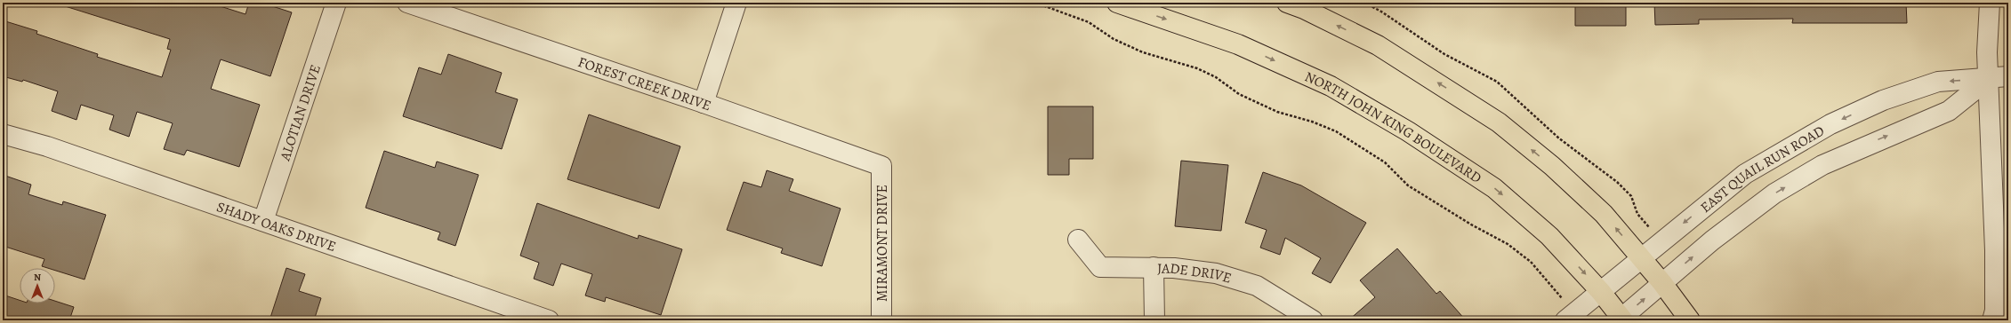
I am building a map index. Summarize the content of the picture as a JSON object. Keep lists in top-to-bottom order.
{
  "streets": {
    "main road": ["NORTH JOHN KING BOULEVARD"],
    "street": [
      "FOREST CREEK DRIVE",
      "ALOTIAN DRIVE",
      "EAST QUAIL RUN ROAD",
      "SHADY OAKS DRIVE",
      "MIRAMONT DRIVE",
      "JADE DRIVE"
    ]
  },
  "crossings": [
    ["FOREST CREEK DRIVE", "MIRAMONT DRIVE"],
    ["ALOTIAN DRIVE", "SHADY OAKS DRIVE"],
    ["NORTH JOHN KING BOULEVARD", "EAST QUAIL RUN ROAD"]
  ],
  "north": "top"
}
